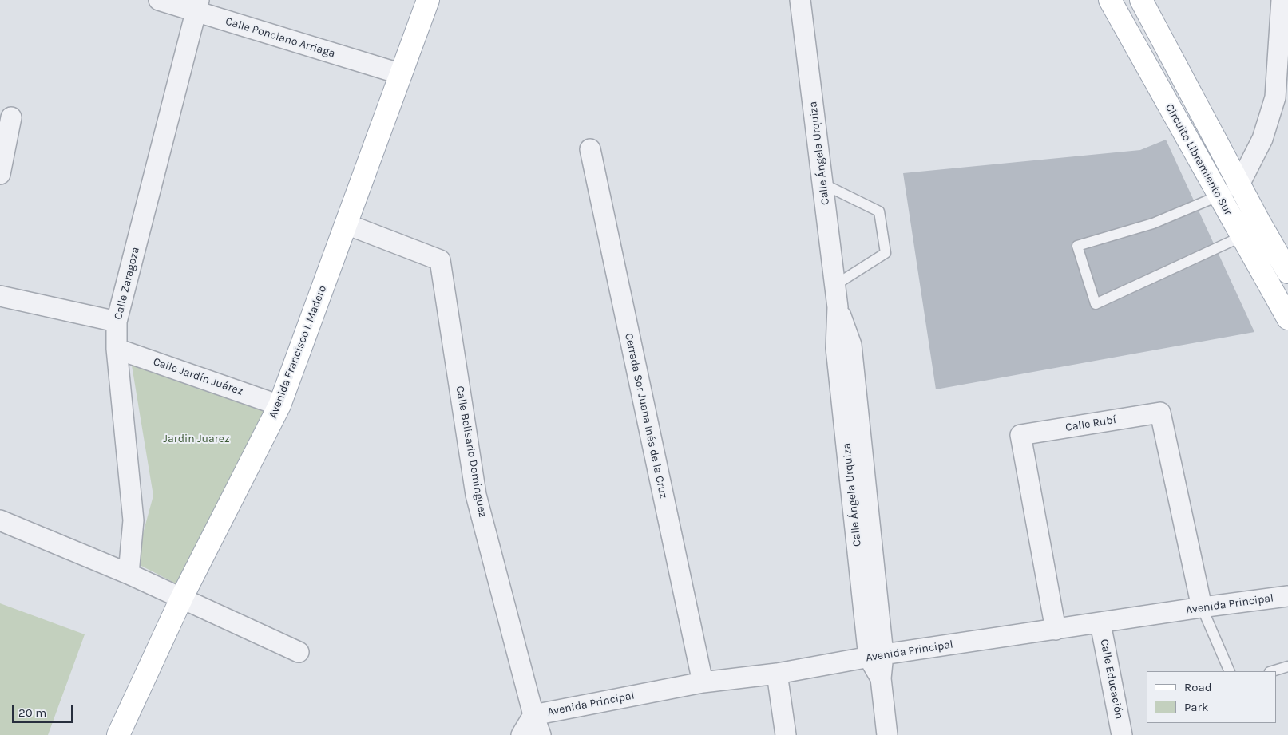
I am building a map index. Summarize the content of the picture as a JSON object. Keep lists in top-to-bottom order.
{
  "streets": {
    "main road": ["Circuito Libramiento Sur", "Avenida Francisco I. Madero"],
    "street": [
      "Calle Ponciano Arriaga",
      "Calle Ángela Urquiza",
      "Calle Zaragoza",
      "Calle Jardín Juárez",
      "Cerrada Sor Juana Inés de la Cruz",
      "Calle Rubí",
      "Calle Belisario Domínguez",
      "Avenida Principal",
      "Calle Educación"
    ]
  },
  "crossings": [
    ["Calle Ponciano Arriaga", "Calle Zaragoza"],
    ["Calle Ponciano Arriaga", "Avenida Francisco I. Madero"],
    ["Calle Ángela Urquiza", "Avenida Principal"],
    ["Calle Zaragoza", "Calle Jardín Juárez"],
    ["Avenida Francisco I. Madero", "Calle Jardín Juárez"],
    ["Avenida Francisco I. Madero", "Calle Belisario Domínguez"],
    ["Cerrada Sor Juana Inés de la Cruz", "Avenida Principal"],
    ["Calle Rubí", "Avenida Principal"],
    ["Calle Belisario Domínguez", "Avenida Principal"],
    ["Avenida Principal", "Calle Educación"]
  ],
  "parks": ["Jardin Juarez"],
  "legend": ["Road", "Park"],
  "scale_bar": "20 m"
}
